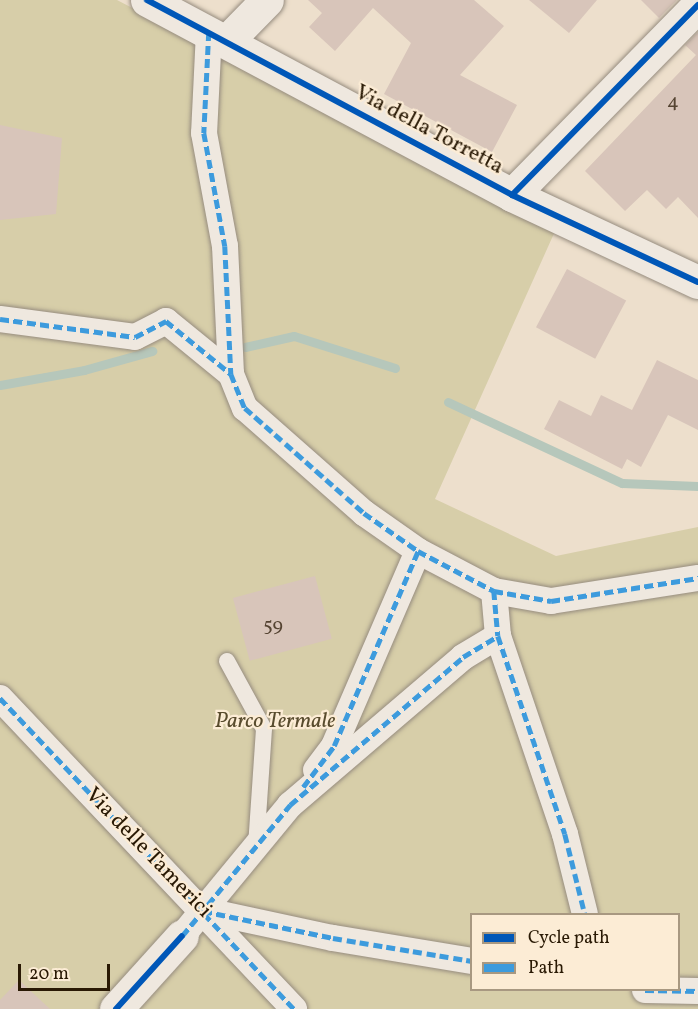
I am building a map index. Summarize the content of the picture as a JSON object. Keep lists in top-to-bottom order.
{
  "streets": {
    "street": ["Via della Torretta", "Via delle Tamerici"]
  },
  "parks": ["Parco Termale"],
  "house_numbers": ["4", "59"],
  "legend": ["Cycle path", "Path"],
  "scale_bar": "20 m"
}
